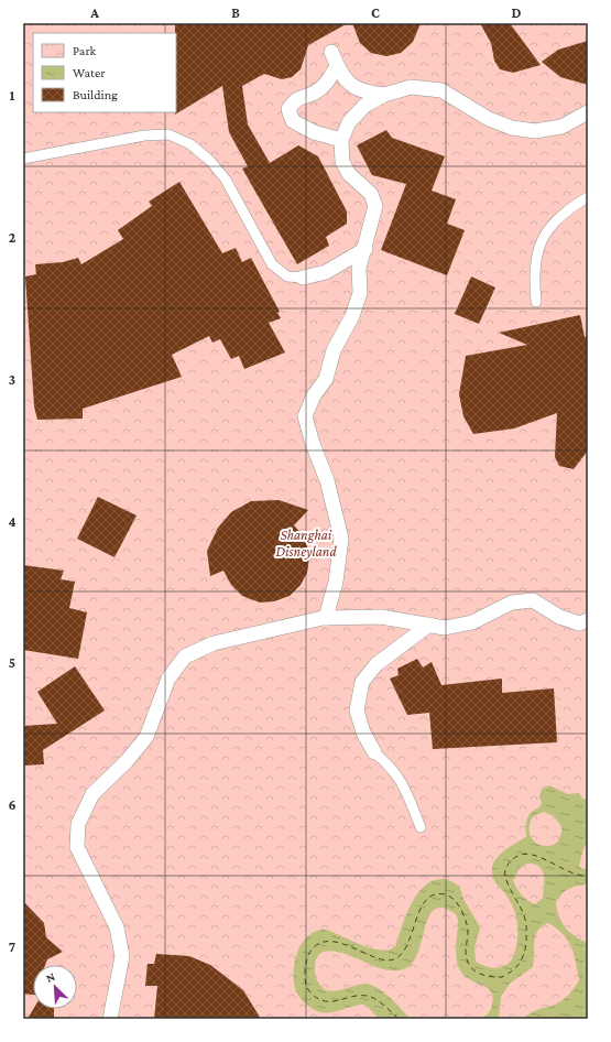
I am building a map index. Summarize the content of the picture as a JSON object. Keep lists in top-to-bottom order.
{
  "parks": ["Shanghai Disneyland"],
  "legend": ["Park", "Water", "Building"],
  "north": "top left",
  "grid": {
    "columns": [
      "A",
      "B",
      "C",
      "D"
    ],
    "rows": [
      "1",
      "2",
      "3",
      "4",
      "5",
      "6",
      "7"
    ]
  }
}
